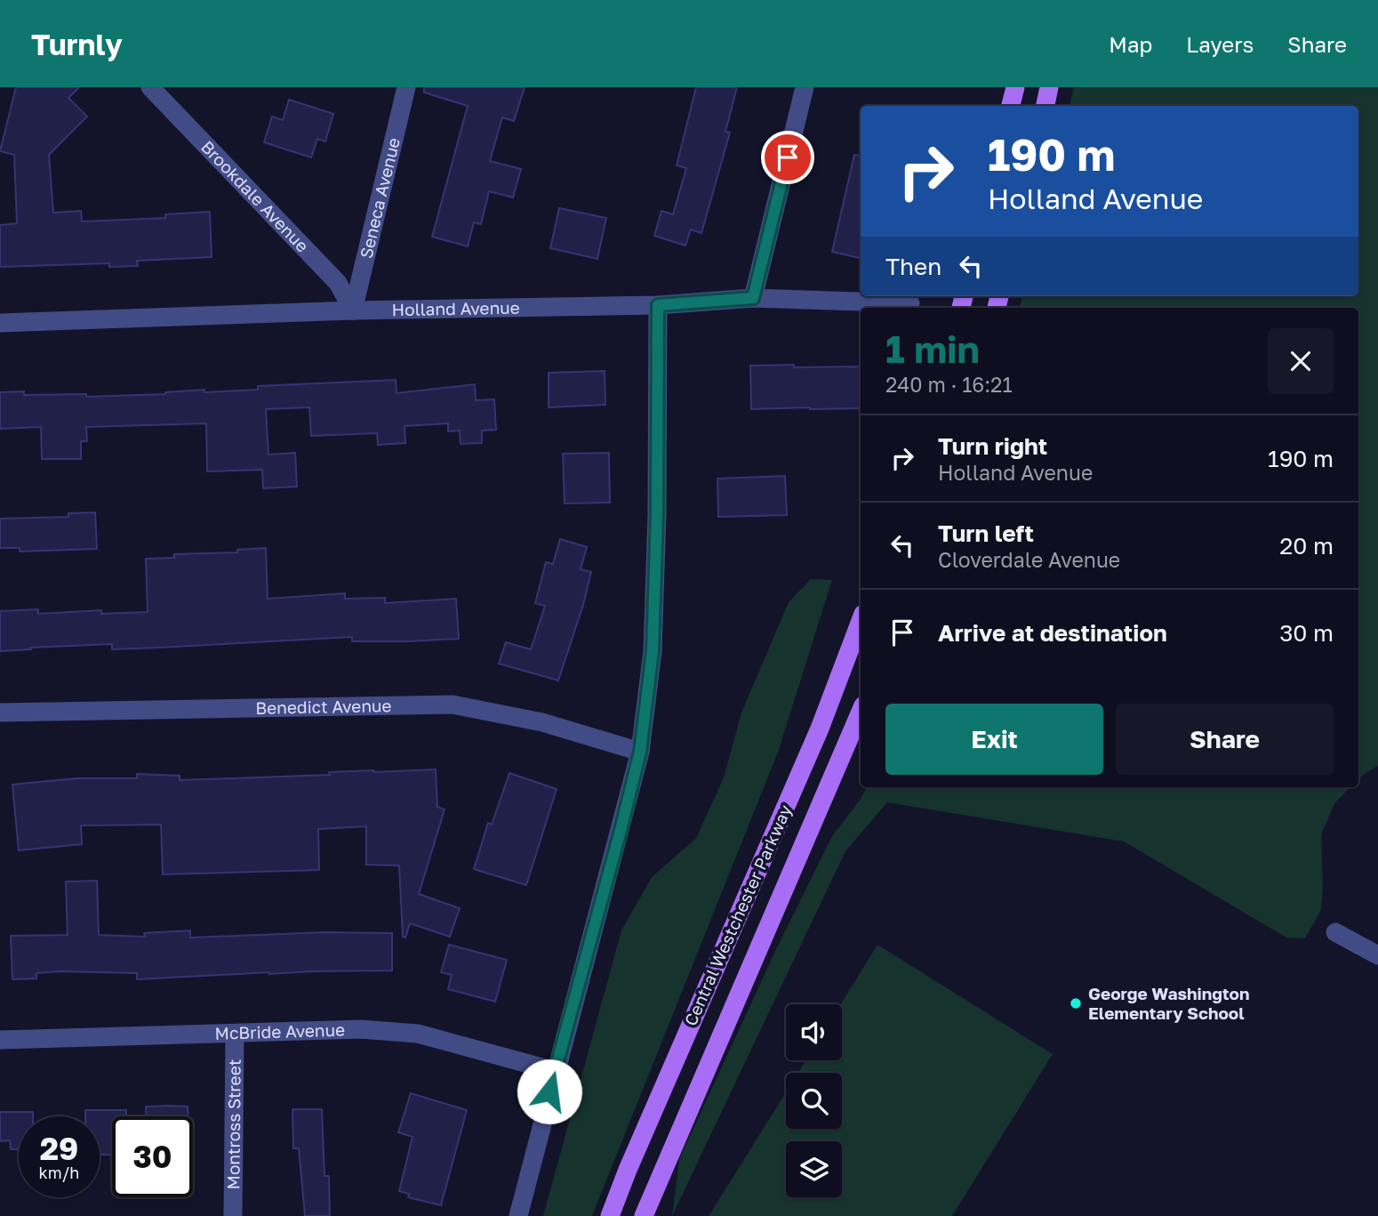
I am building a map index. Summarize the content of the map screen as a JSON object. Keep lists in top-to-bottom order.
{
  "streets": {
    "main road": ["Central Westchester Parkway"],
    "street": [
      "Brookdale Avenue",
      "Seneca Avenue",
      "Holland Avenue",
      "Benedict Avenue",
      "McBride Avenue",
      "Montross Street"
    ]
  },
  "crossings": [
    ["Brookdale Avenue", "Seneca Avenue"],
    ["Brookdale Avenue", "Holland Avenue"],
    ["Seneca Avenue", "Holland Avenue"],
    ["McBride Avenue", "Montross Street"]
  ],
  "places": ["George Washington Elementary School"],
  "page": {
    "header": "Turnly",
    "nav": ["Map", "Layers", "Share"],
    "turn": ["190 m", "Holland Avenue"],
    "then": "Then",
    "heading": ["1 min", "240 m · 16:21"],
    "list": [
      {
        "name": "Turn right",
        "note": "Holland Avenue",
        "value": "190 m"
      },
      {
        "name": "Turn left",
        "note": "Cloverdale Avenue",
        "value": "20 m"
      },
      {
        "name": "Arrive at destination",
        "value": "30 m"
      }
    ],
    "buttons": ["Exit", "Share"],
    "speed": "29 km/h",
    "limit": "30"
  }
}
